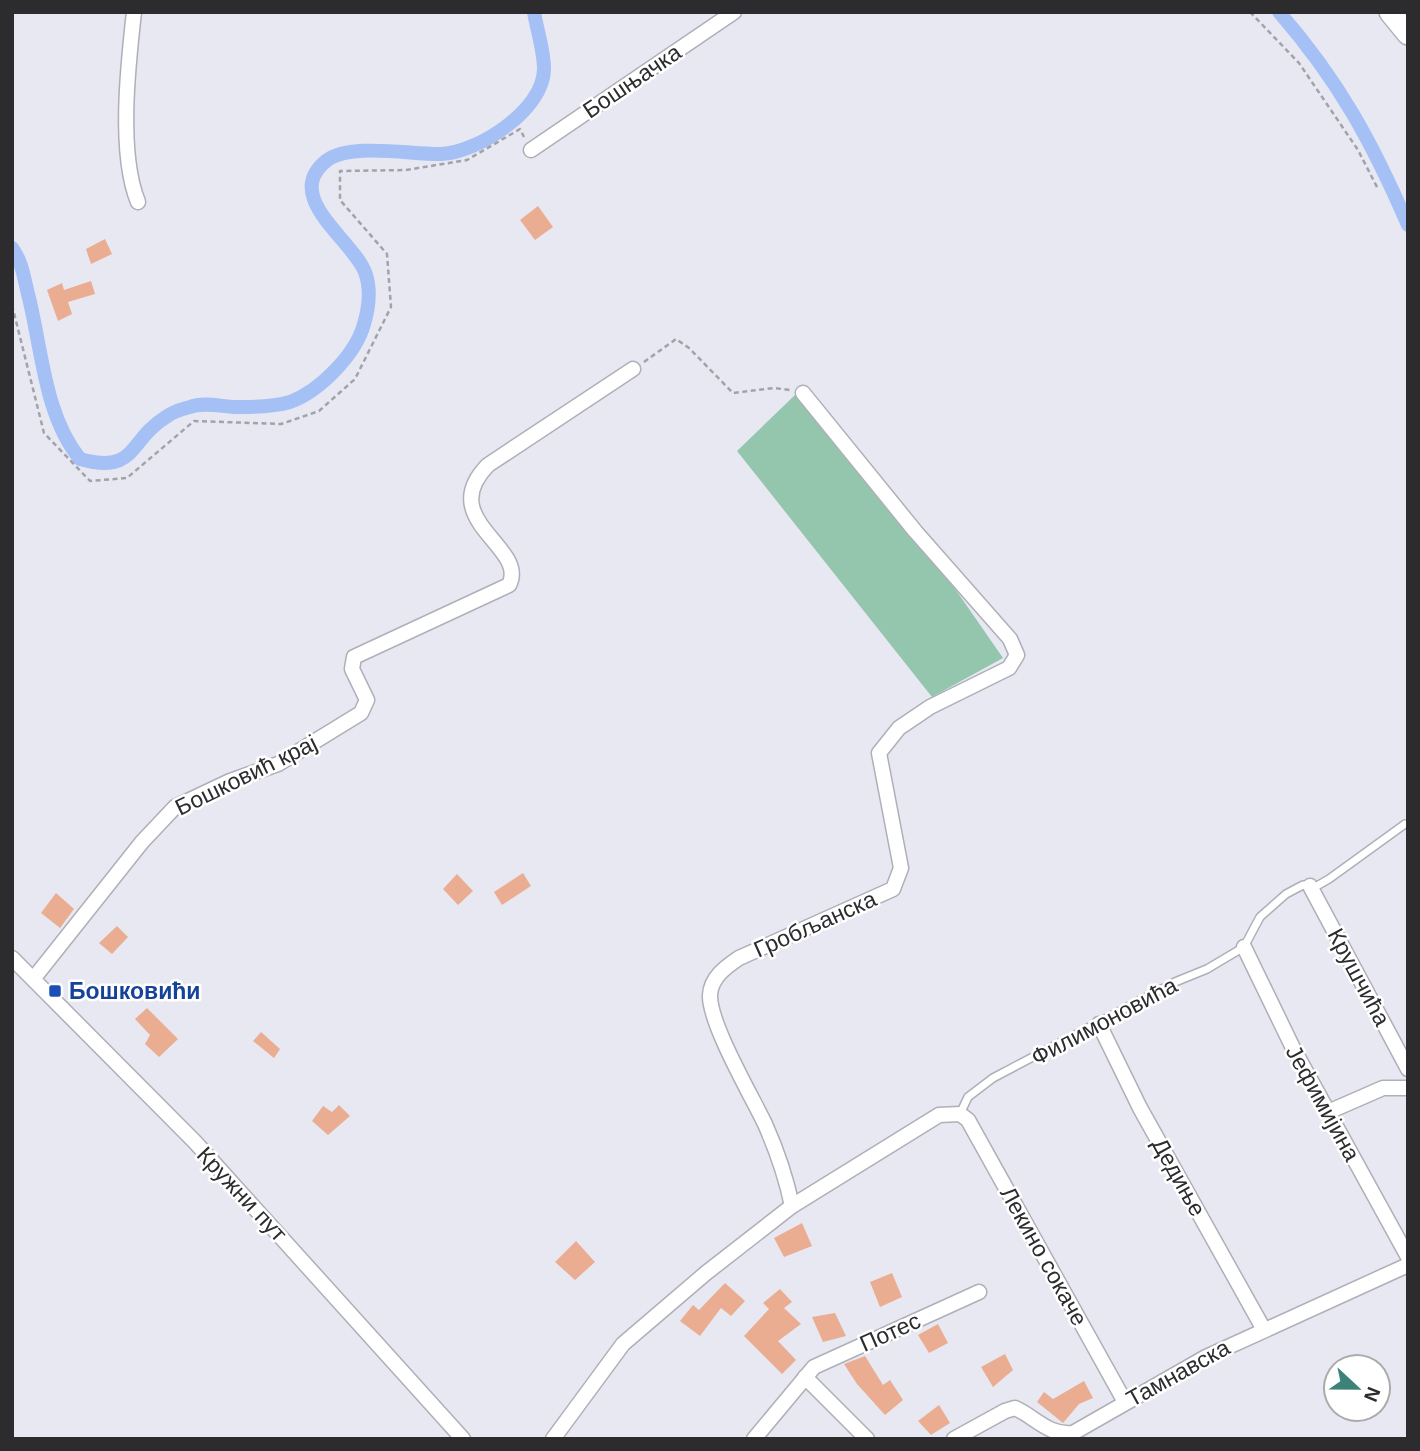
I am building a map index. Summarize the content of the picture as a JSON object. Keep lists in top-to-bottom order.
{
  "streets": {
    "street": [
      "Бошњачка",
      "Бошковић крај",
      "Гробљанска",
      "Крушчића",
      "Јефимијина",
      "Дедиње",
      "Кружни пут",
      "Лекино сокаче",
      "Потес",
      "Тамнавска"
    ],
    "lane": ["Филимоновића"]
  },
  "crossings": [
    ["Бошковић крај", "Кружни пут"],
    ["Крушчића", "Филимоновића"],
    ["Филимоновића", "Јефимијина"],
    ["Филимоновића", "Дедиње"],
    ["Филимоновића", "Лекино сокаче"],
    ["Дедиње", "Тамнавска"],
    ["Лекино сокаче", "Тамнавска"]
  ],
  "places": {
    "transit": ["Бошковићи"]
  },
  "north": "right"
}
